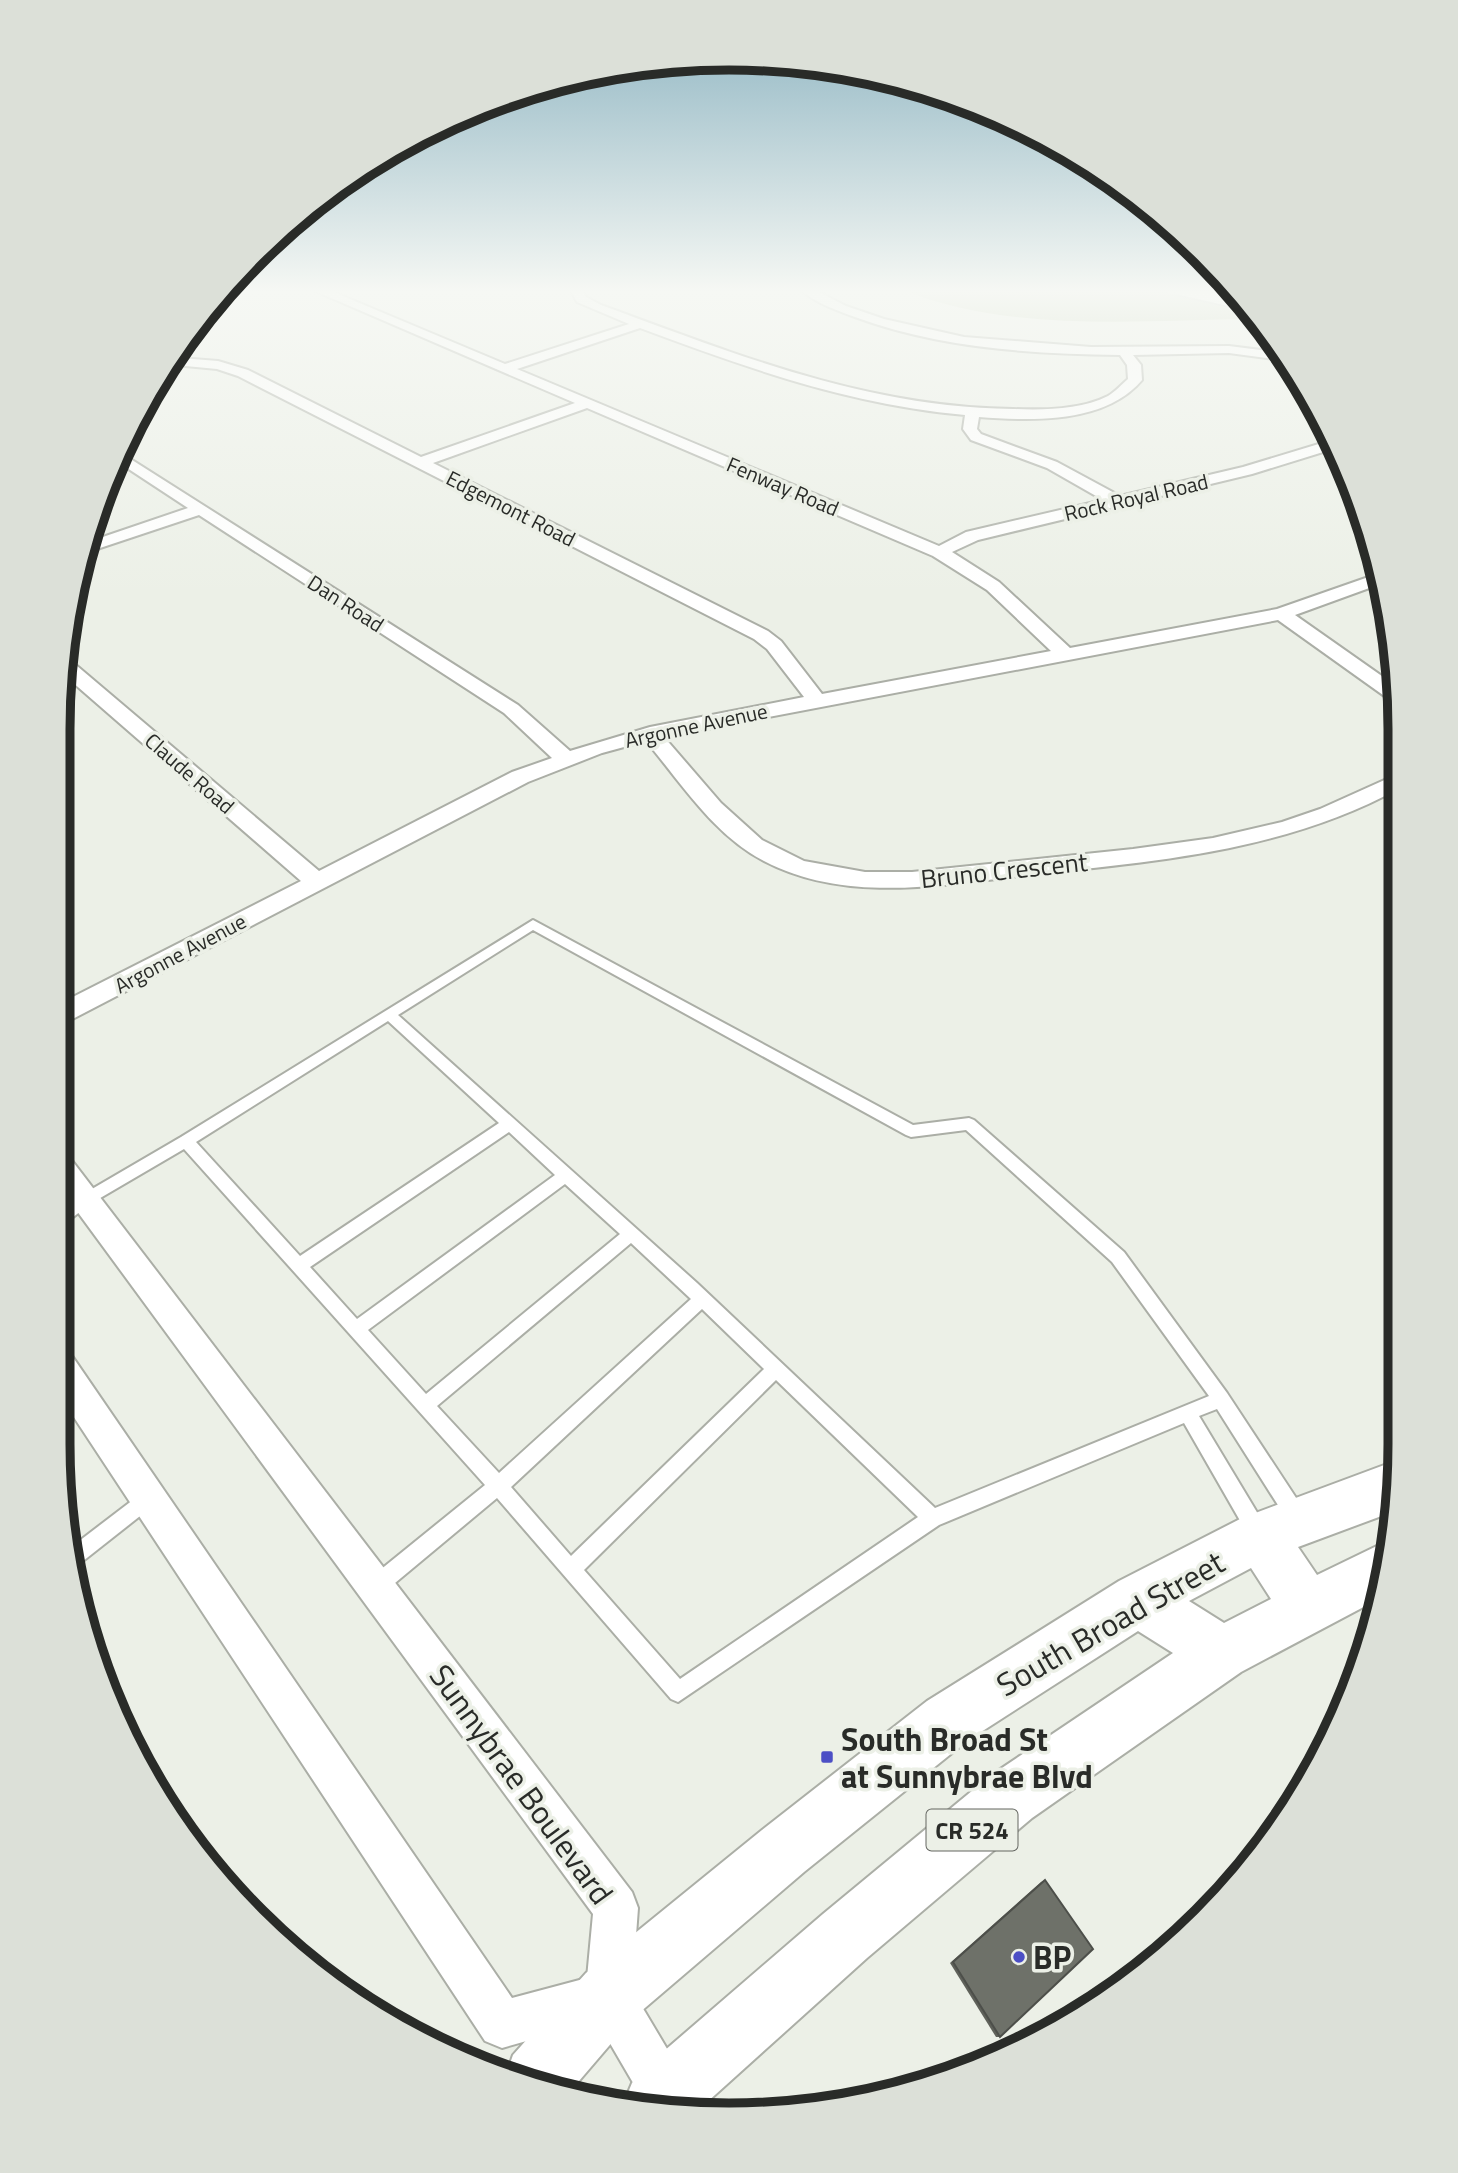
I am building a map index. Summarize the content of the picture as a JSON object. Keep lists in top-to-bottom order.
{
  "streets": {
    "main road": ["South Broad Street", "CR 524"],
    "street": [
      "Fenway Road",
      "Rock Royal Road",
      "Edgemont Road",
      "Dan Road",
      "Argonne Avenue",
      "Claude Road",
      "Bruno Crescent",
      "Sunnybrae Boulevard"
    ]
  },
  "crossings": [
    ["Fenway Road", "Rock Royal Road"],
    ["Fenway Road", "Argonne Avenue"],
    ["Edgemont Road", "Argonne Avenue"],
    ["Dan Road", "Argonne Avenue"],
    ["Argonne Avenue", "Claude Road"],
    ["Argonne Avenue", "Bruno Crescent"],
    ["South Broad Street", "Sunnybrae Boulevard"]
  ],
  "places": {
    "transit": ["South Broad St at Sunnybrae Blvd"],
    "other": ["BP"]
  }
}
